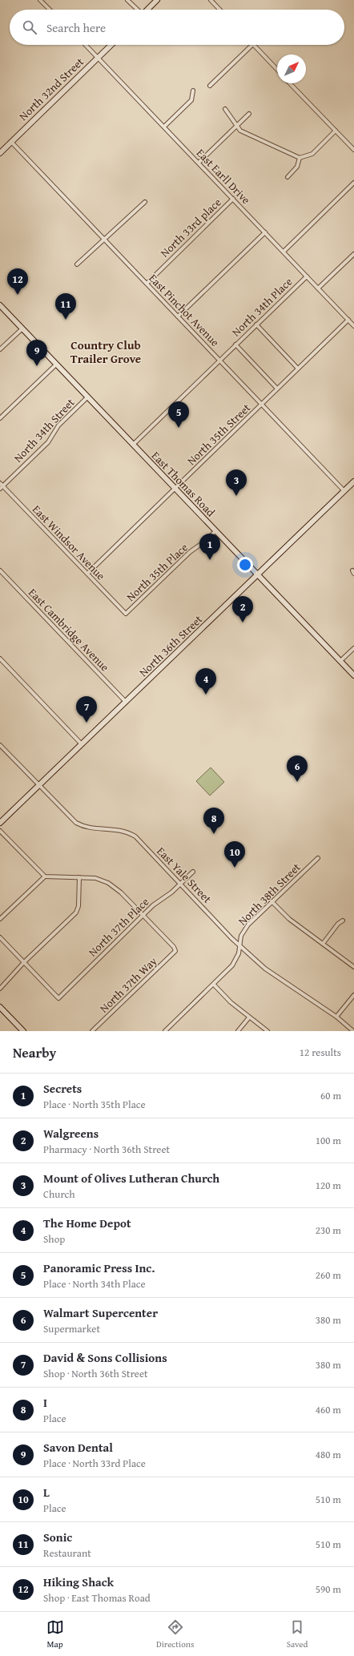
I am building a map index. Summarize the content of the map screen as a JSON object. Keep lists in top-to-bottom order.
{
  "streets": {
    "main road": ["North 32nd Street", "East Thomas Road", "North 36th Street"],
    "street": [
      "East Earll Drive",
      "North 33rd place",
      "North 34th Place",
      "East Pinchot Avenue",
      "North 34th Street",
      "North 35th Street",
      "East Windsor Avenue",
      "North 35th Place",
      "East Cambridge Avenue",
      "East Yale Street",
      "North 38th Street",
      "North 37th Place",
      "North 37th Way"
    ]
  },
  "crossings": [
    ["North 32nd Street", "East Earll Drive"],
    ["North 32nd Street", "East Pinchot Avenue"],
    ["East Earll Drive", "North 33rd place"],
    ["East Earll Drive", "North 34th Place"],
    ["East Earll Drive", "North 35th Street"],
    ["North 33rd place", "East Pinchot Avenue"],
    ["North 34th Place", "East Pinchot Avenue"],
    ["North 34th Place", "East Thomas Road"],
    ["East Pinchot Avenue", "North 35th Street"],
    ["East Pinchot Avenue", "North 36th Street"],
    ["North 34th Street", "East Thomas Road"],
    ["North 34th Street", "East Windsor Avenue"],
    ["North 35th Street", "East Thomas Road"],
    ["North 35th Street", "East Windsor Avenue"],
    ["East Thomas Road", "North 35th Place"],
    ["East Thomas Road", "North 36th Street"],
    ["East Windsor Avenue", "North 35th Place"],
    ["East Cambridge Avenue", "North 36th Street"],
    ["North 36th Street", "East Yale Street"],
    ["East Yale Street", "North 38th Street"],
    ["East Yale Street", "North 37th Place"],
    ["North 37th Place", "North 37th Way"]
  ],
  "districts": ["Country Club Trailer Grove"],
  "north": "top right",
  "page": {
    "search": "Search here",
    "pins": [
      "12",
      "11",
      "9",
      "5",
      "3",
      "1",
      "2",
      "4",
      "7",
      "6",
      "8",
      "10"
    ],
    "heading": ["Nearby", "12 results"],
    "list": [
      {
        "mark": "1",
        "name": "Secrets",
        "note": "Place · North 35th Place",
        "value": "60 m"
      },
      {
        "mark": "2",
        "name": "Walgreens",
        "note": "Pharmacy · North 36th Street",
        "value": "100 m"
      },
      {
        "mark": "3",
        "name": "Mount of Olives Lutheran Church",
        "note": "Church",
        "value": "120 m"
      },
      {
        "mark": "4",
        "name": "The Home Depot",
        "note": "Shop",
        "value": "230 m"
      },
      {
        "mark": "5",
        "name": "Panoramic Press Inc.",
        "note": "Place · North 34th Place",
        "value": "260 m"
      },
      {
        "mark": "6",
        "name": "Walmart Supercenter",
        "note": "Supermarket",
        "value": "380 m"
      },
      {
        "mark": "7",
        "name": "David & Sons Collisions",
        "note": "Shop · North 36th Street",
        "value": "380 m"
      },
      {
        "mark": "8",
        "name": "I",
        "note": "Place",
        "value": "460 m"
      },
      {
        "mark": "9",
        "name": "Savon Dental",
        "note": "Place · North 33rd Place",
        "value": "480 m"
      },
      {
        "mark": "10",
        "name": "L",
        "note": "Place",
        "value": "510 m"
      },
      {
        "mark": "11",
        "name": "Sonic",
        "note": "Restaurant",
        "value": "510 m"
      },
      {
        "mark": "12",
        "name": "Hiking Shack",
        "note": "Shop · East Thomas Road",
        "value": "590 m"
      }
    ],
    "nav": ["Map", "Directions", "Saved"]
  }
}
